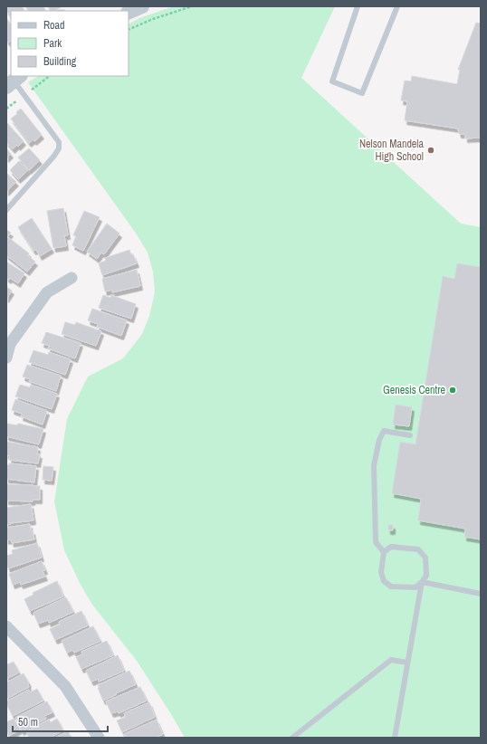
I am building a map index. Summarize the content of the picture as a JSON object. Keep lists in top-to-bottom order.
{
  "places": ["Nelson Mandela High School", "Genesis Centre"],
  "legend": ["Road", "Park", "Building"],
  "scale_bar": "50 m"
}
